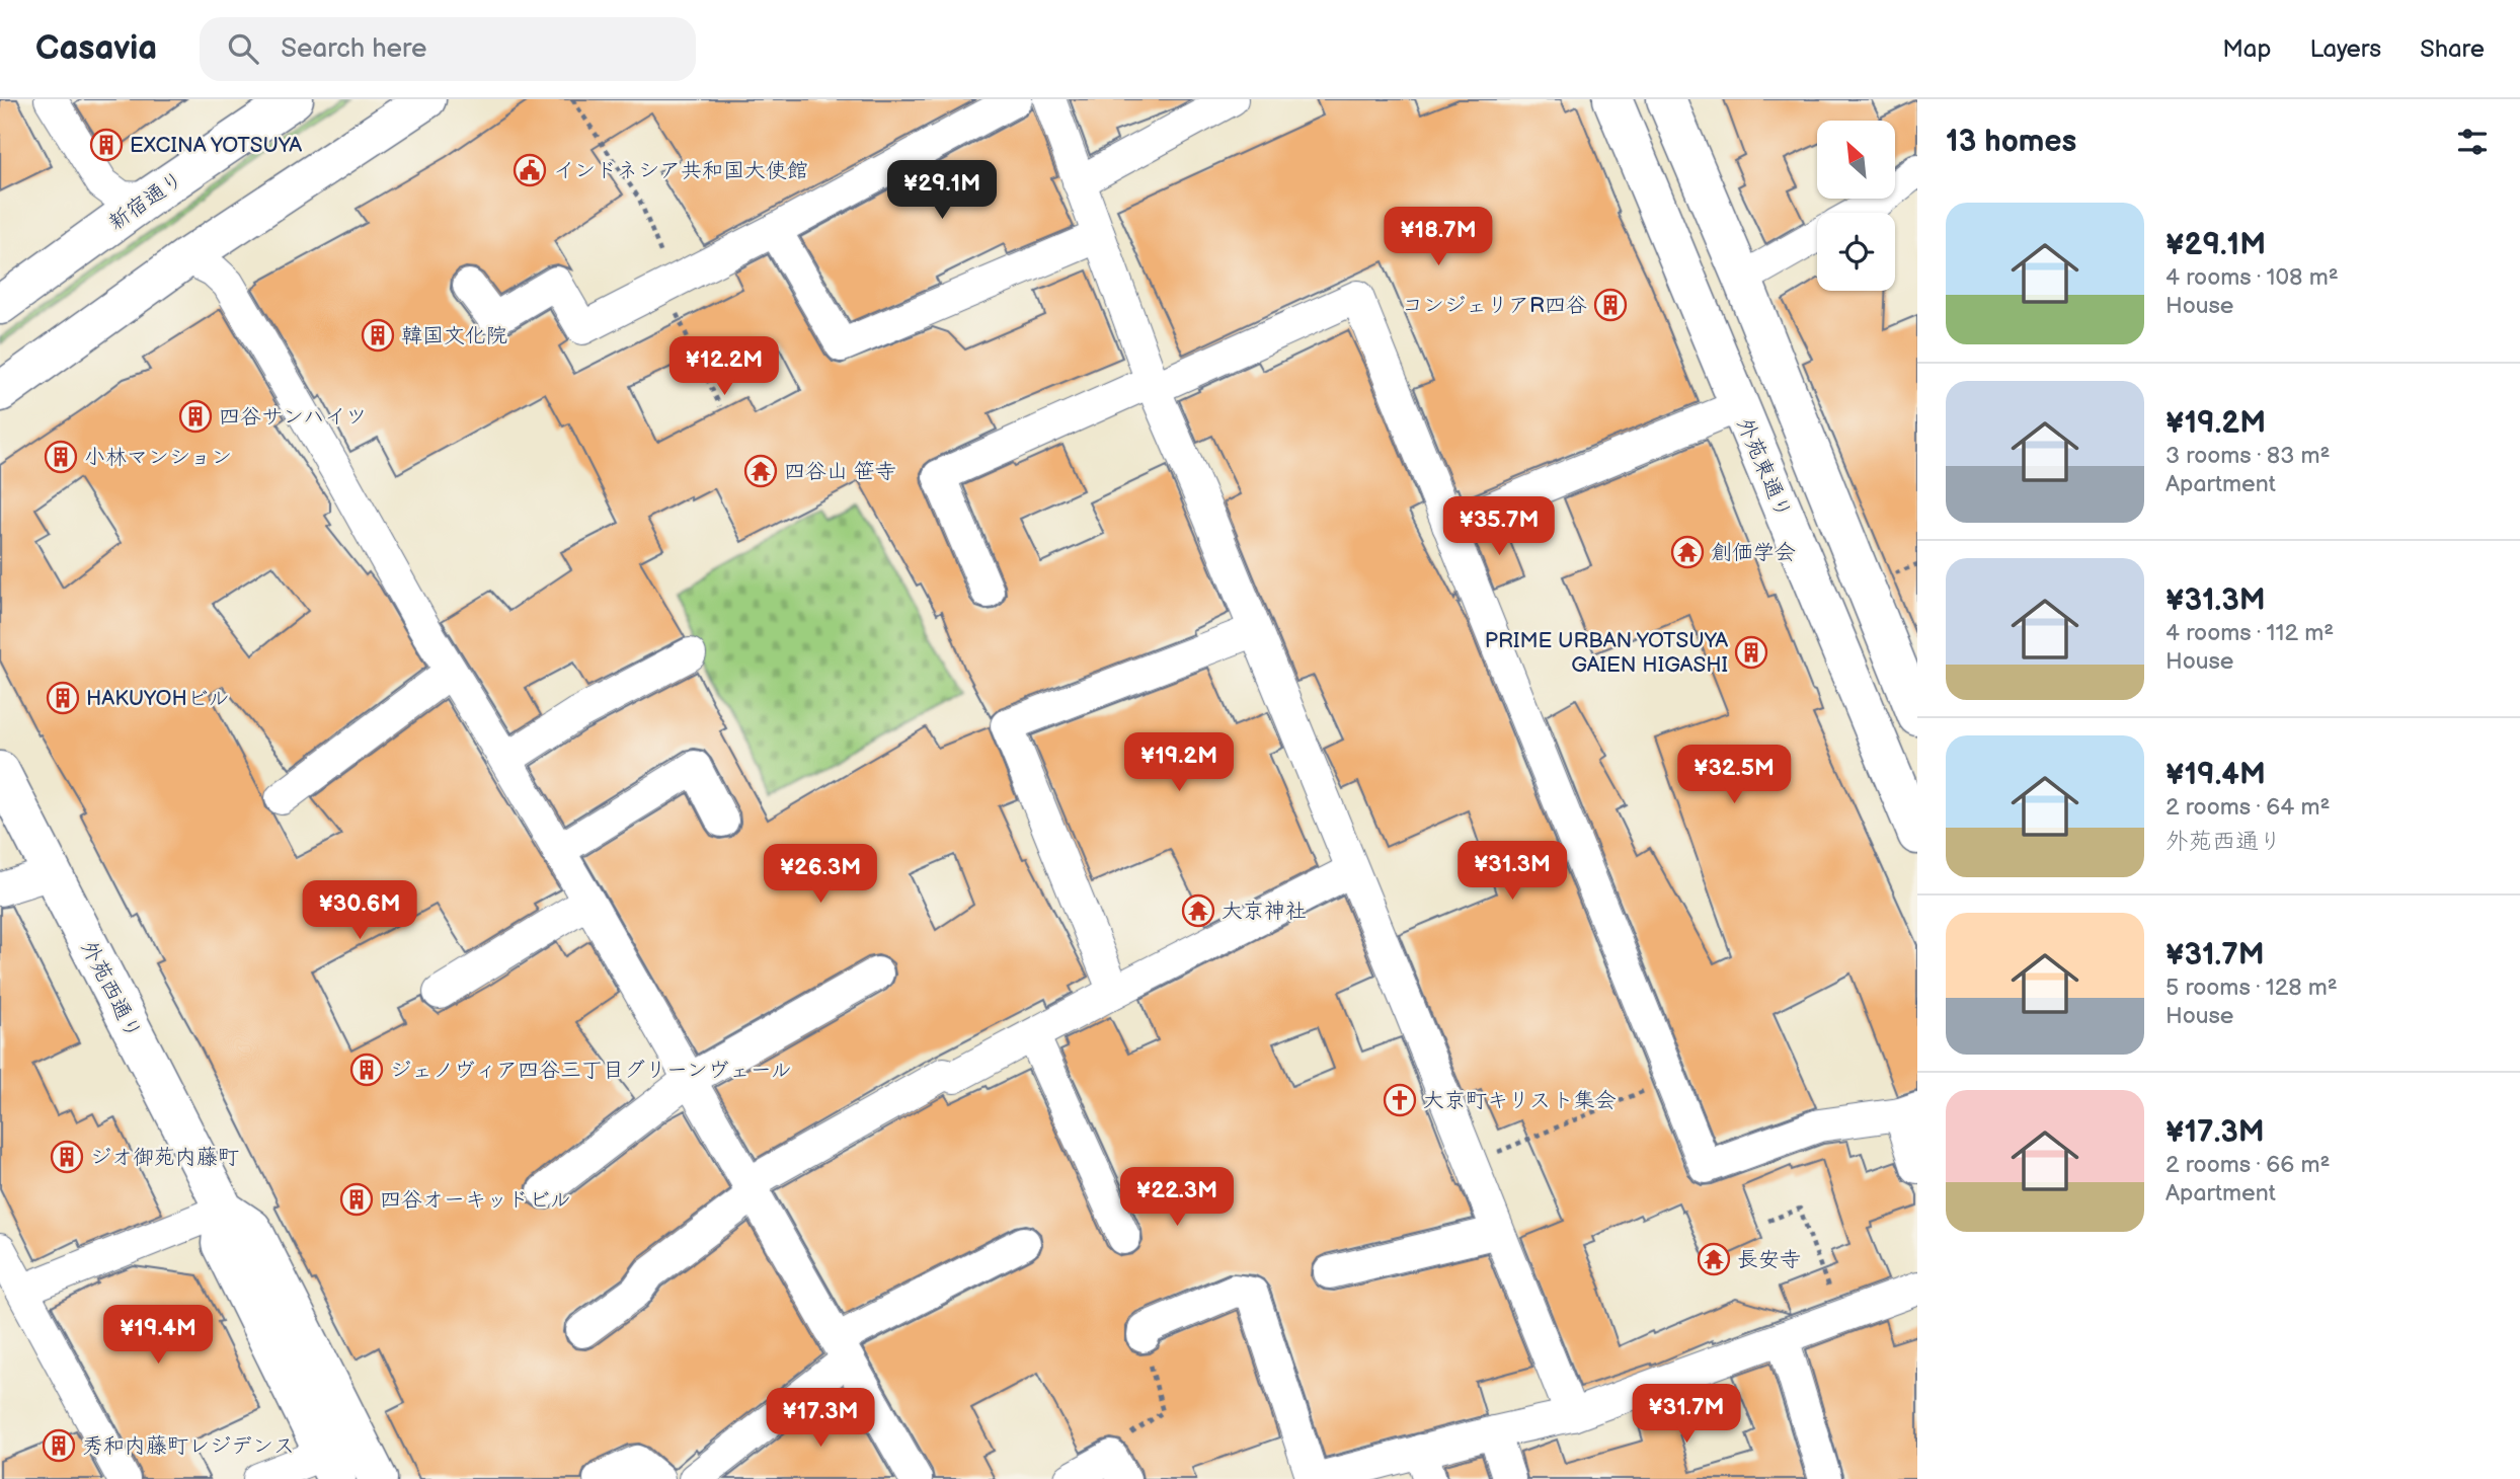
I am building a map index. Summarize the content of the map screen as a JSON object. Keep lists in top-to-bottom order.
{
  "streets": {
    "main road": ["新宿通り", "外苑東通り", "外苑西通り"]
  },
  "places": {
    "building": [
      "EXCINA YOTSUYA",
      "コンジェリアR四谷",
      "韓国文化院",
      "四谷サンハイツ",
      "小林マンション",
      "PRIME URBAN YOTSUYA GAIEN HIGASHI",
      "HAKUYOHビル",
      "ジェノヴィア四谷三丁目グリーンヴェール",
      "ジオ御苑内藤町",
      "四谷オーキッドビル",
      "秀和内藤町レジデンス"
    ],
    "public building": ["インドネシア共和国大使館"],
    "temple": [
      "四谷山 笹寺",
      "創価学会",
      "大京神社",
      "長安寺"
    ],
    "church": ["大京町キリスト集会"]
  },
  "north": "top left",
  "page": {
    "header": "Casavia",
    "search": "Search here",
    "nav": ["Map", "Layers", "Share"],
    "heading": "13 homes",
    "price": [
      "¥29.1M",
      "¥18.7M",
      "¥12.2M",
      "¥35.7M",
      "¥19.2M",
      "¥32.5M",
      "¥31.3M",
      "¥26.3M",
      "¥30.6M",
      "¥22.3M",
      "¥19.4M",
      "¥31.7M",
      "¥17.3M"
    ],
    "list": [
      {
        "name": "¥29.1M",
        "note": "4 rooms · 108 m² · House"
      },
      {
        "name": "¥19.2M",
        "note": "3 rooms · 83 m² · Apartment"
      },
      {
        "name": "¥31.3M",
        "note": "4 rooms · 112 m² · House"
      },
      {
        "name": "¥19.4M",
        "note": "2 rooms · 64 m² · 外苑西通り"
      },
      {
        "name": "¥31.7M",
        "note": "5 rooms · 128 m² · House"
      },
      {
        "name": "¥17.3M",
        "note": "2 rooms · 66 m² · Apartment"
      }
    ]
  }
}
